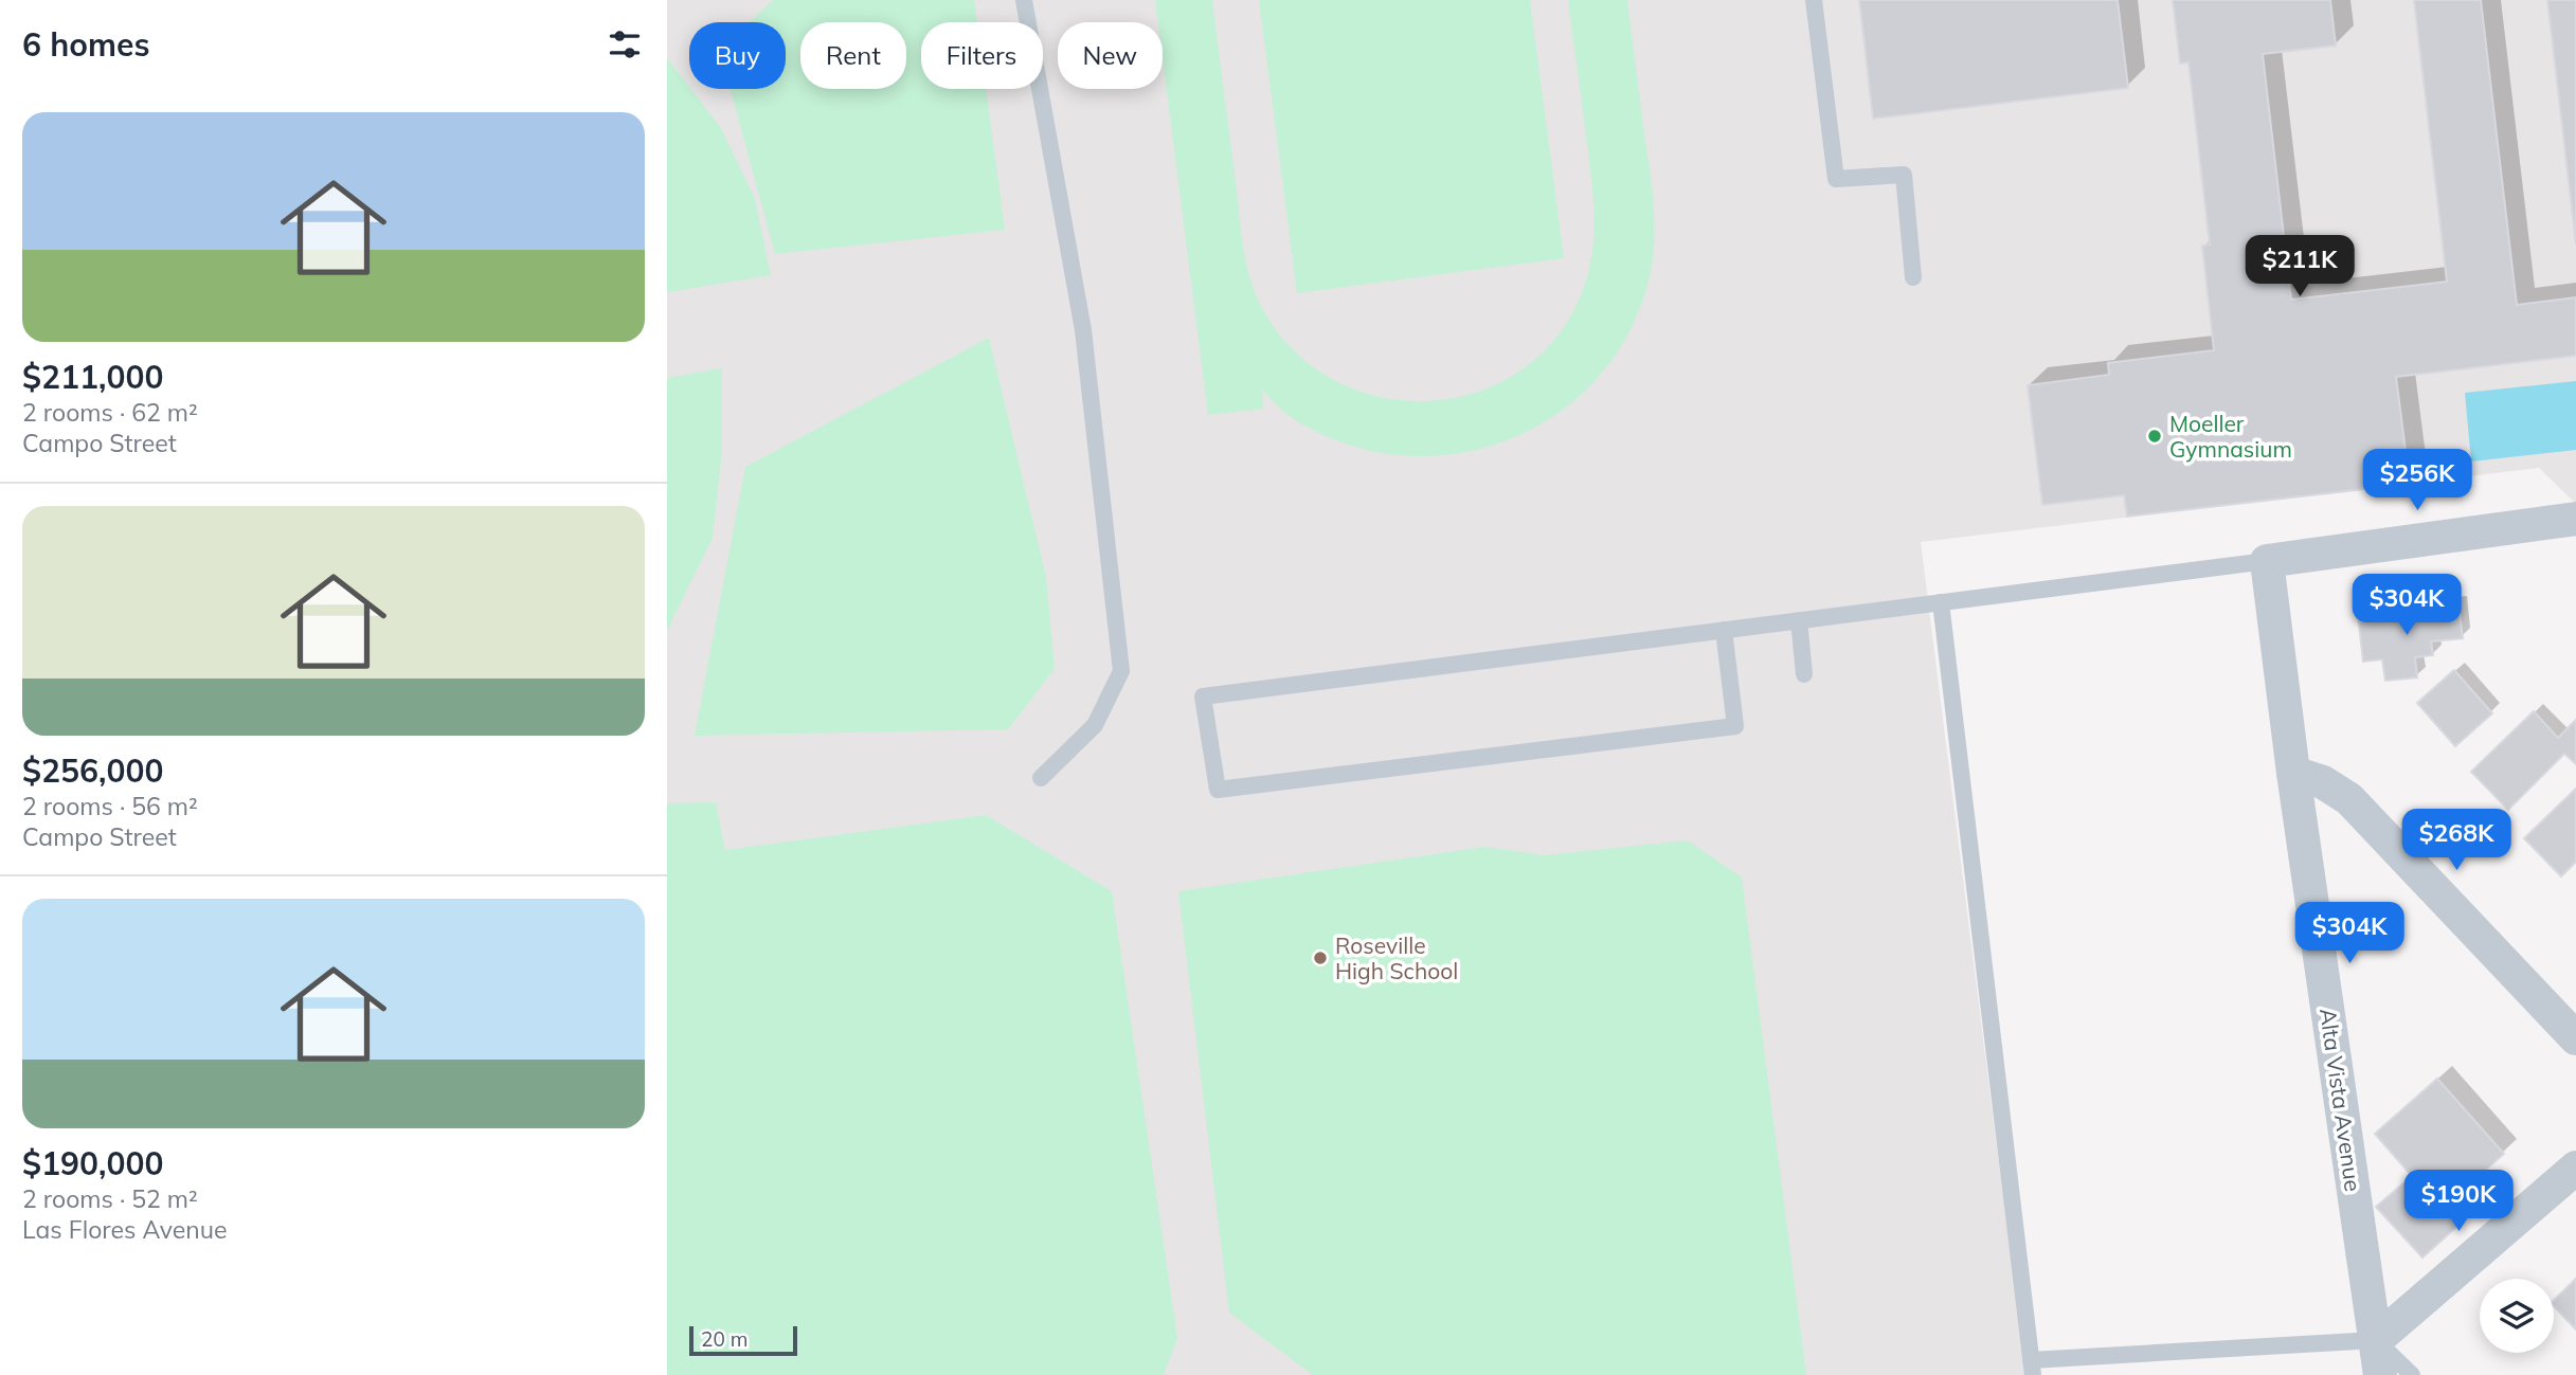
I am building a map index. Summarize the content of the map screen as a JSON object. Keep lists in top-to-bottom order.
{
  "streets": {
    "street": ["Alta Vista Avenue"]
  },
  "places": ["Moeller Gymnasium", "Roseville High School"],
  "scale_bar": "20 m",
  "page": {
    "heading": "6 homes",
    "chip": [
      "Buy",
      "Rent",
      "Filters",
      "New"
    ],
    "list": [
      {
        "name": "$211,000",
        "note": "2 rooms · 62 m² · Campo Street"
      },
      {
        "name": "$256,000",
        "note": "2 rooms · 56 m² · Campo Street"
      },
      {
        "name": "$190,000",
        "note": "2 rooms · 52 m² · Las Flores Avenue"
      }
    ],
    "price": [
      "$211K",
      "$256K",
      "$304K",
      "$268K",
      "$304K",
      "$190K"
    ],
    "scale": "20 m"
  }
}
